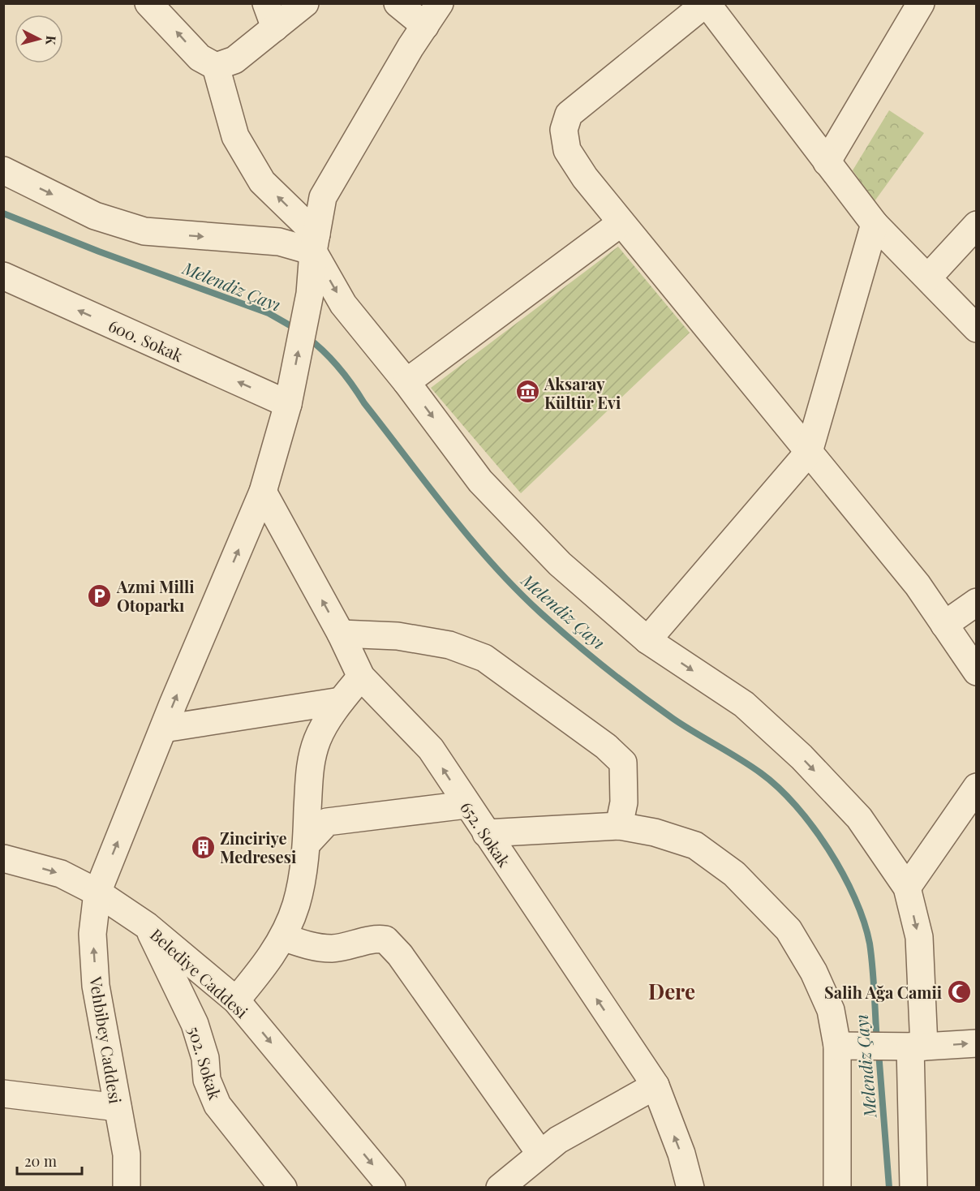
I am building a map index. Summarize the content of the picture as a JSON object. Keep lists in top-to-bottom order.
{
  "streets": {
    "street": [
      "600. Sokak",
      "652. Sokak",
      "Belediye Caddesi",
      "Vehbibey Caddesi",
      "502. Sokak"
    ]
  },
  "crossings": [
    ["600. Sokak", "Vehbibey Caddesi"],
    ["652. Sokak", "Vehbibey Caddesi"],
    ["Belediye Caddesi", "Vehbibey Caddesi"],
    ["Belediye Caddesi", "502. Sokak"]
  ],
  "districts": ["Dere"],
  "water": ["Melendiz Çayı"],
  "places": {
    "museum": ["Aksaray Kültür Evi"],
    "parking": ["Azmi Milli Otoparkı"],
    "building": ["Zinciriye Medresesi"],
    "mosque": ["Salih Ağa Camii"]
  },
  "scale_bar": "20 m",
  "north": "right"
}
